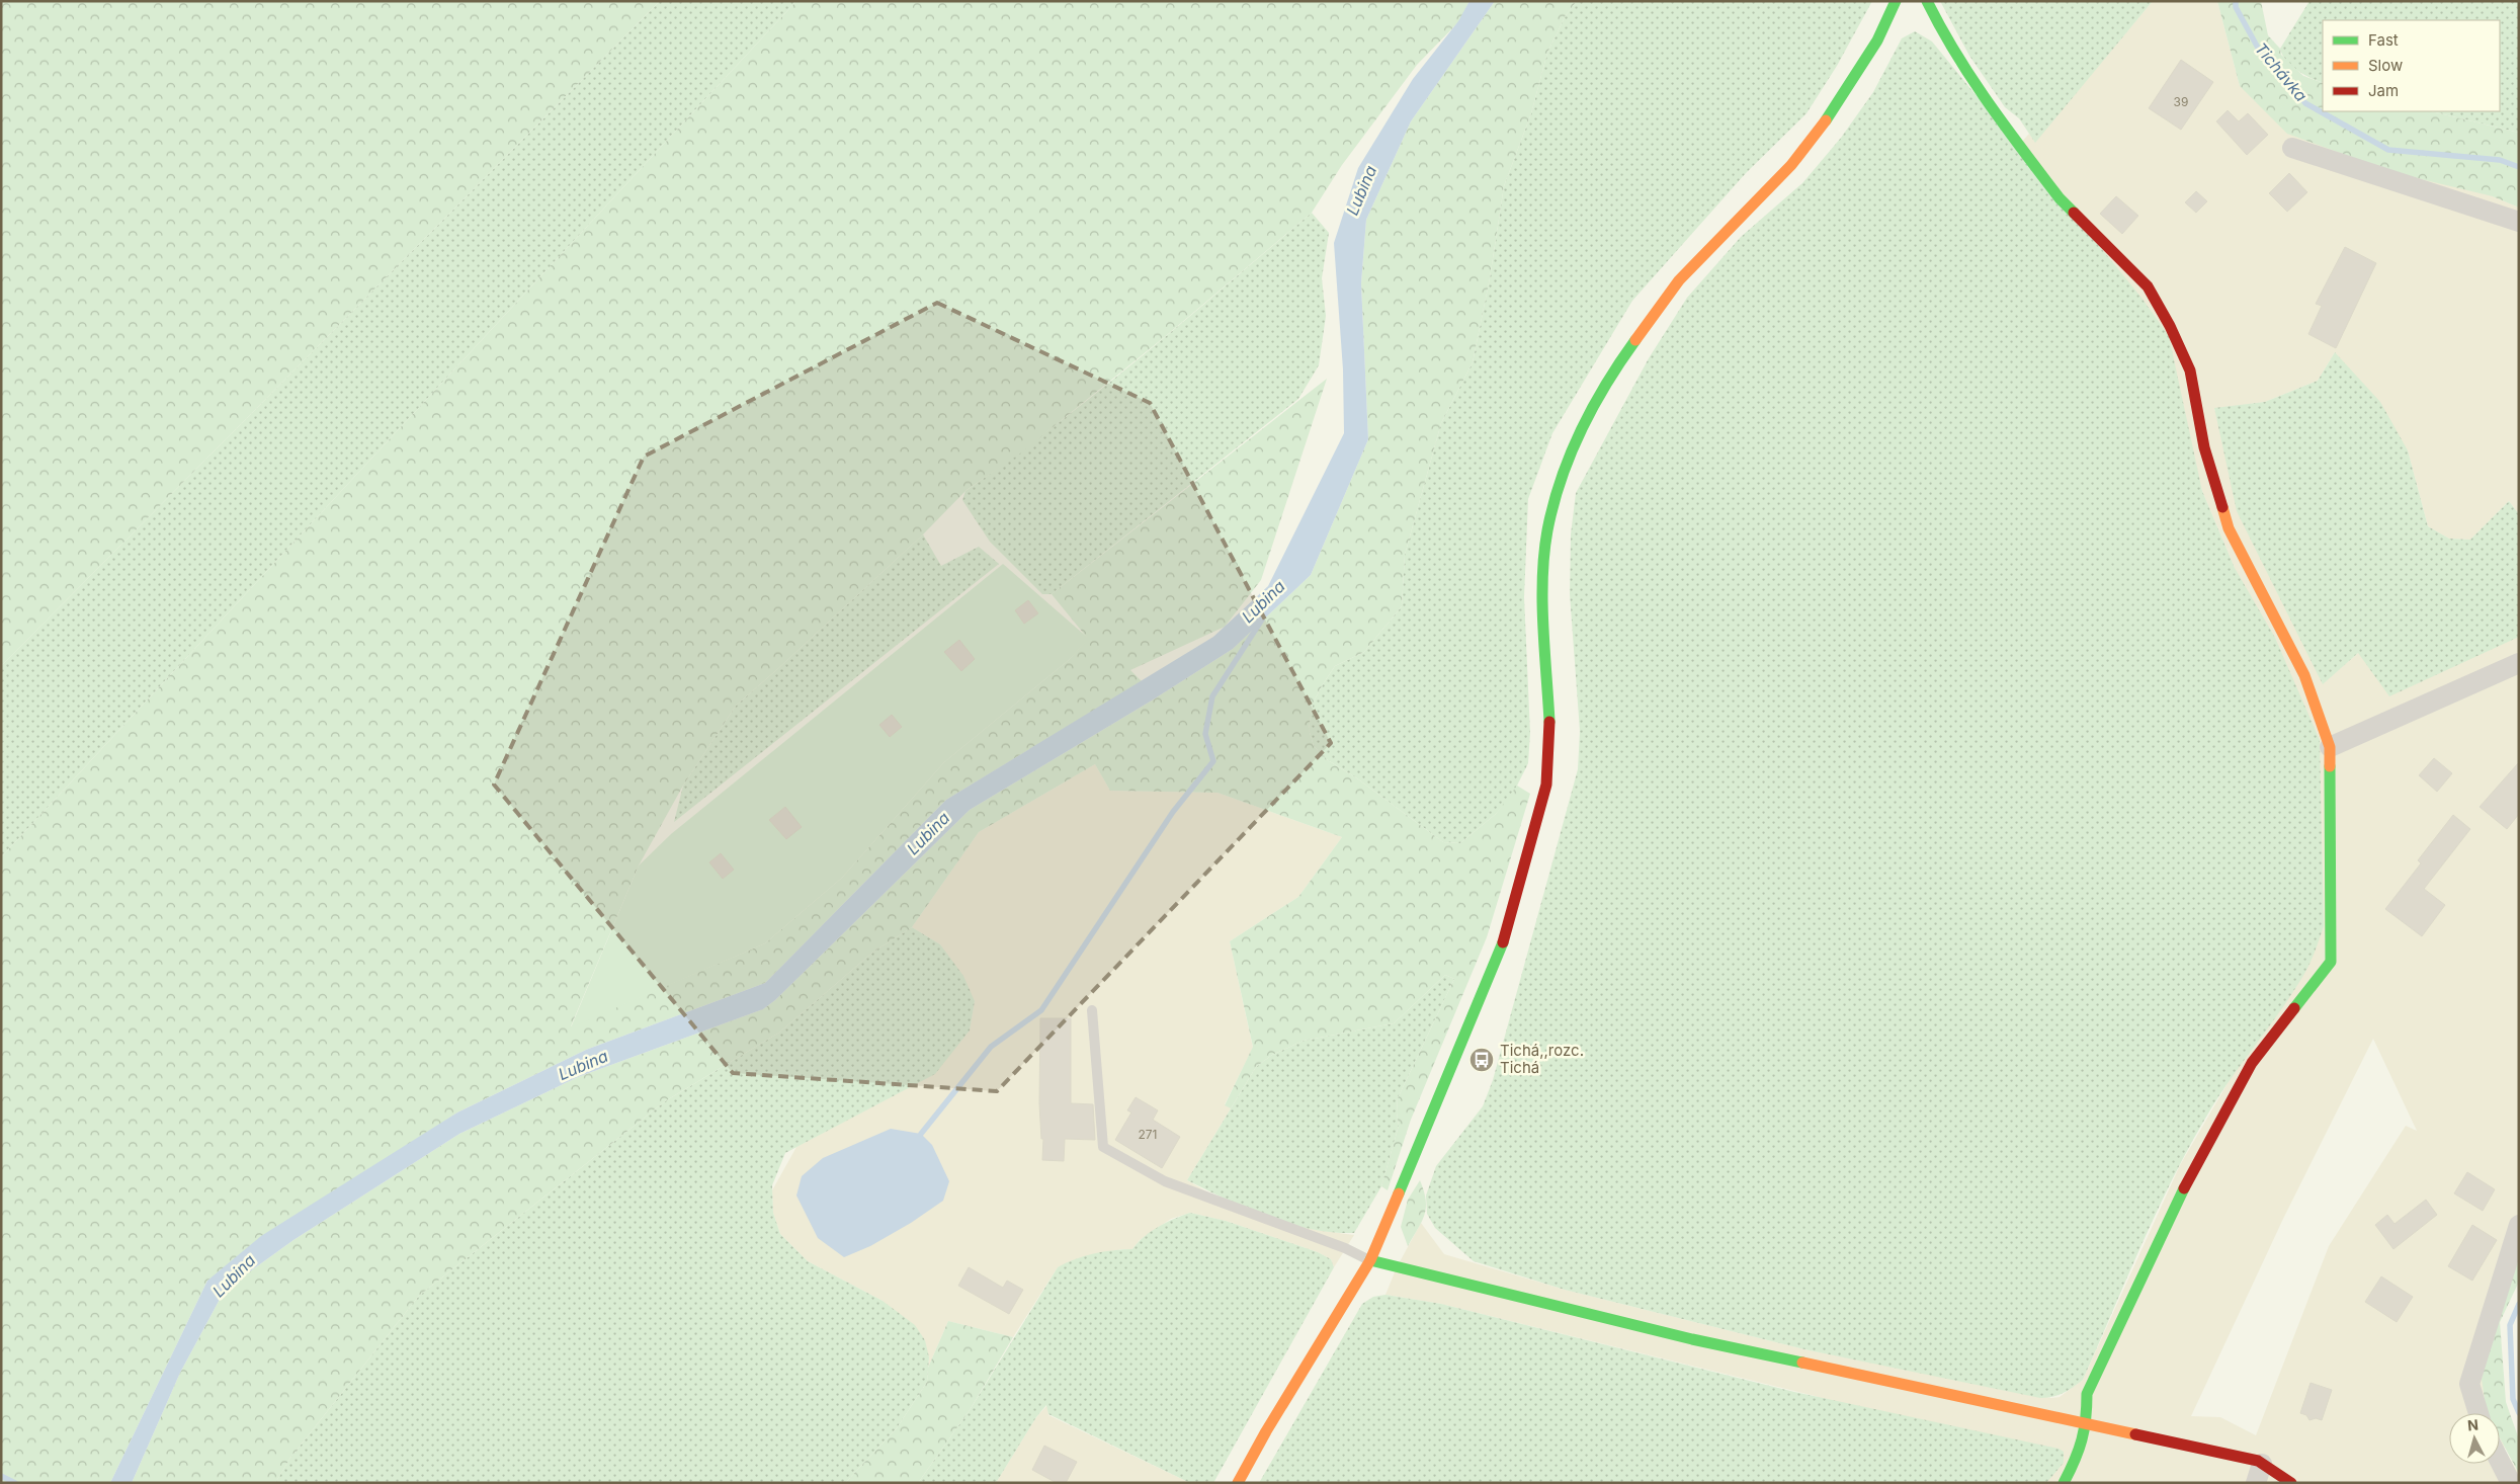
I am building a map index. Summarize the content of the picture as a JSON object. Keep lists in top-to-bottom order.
{
  "water": ["Tichávka", "Lubina"],
  "places": {
    "bus stop": ["Tichá,,rozc. Tichá"]
  },
  "house_numbers": ["39", "271"],
  "legend": ["Fast", "Slow", "Jam"],
  "north": "top"
}
